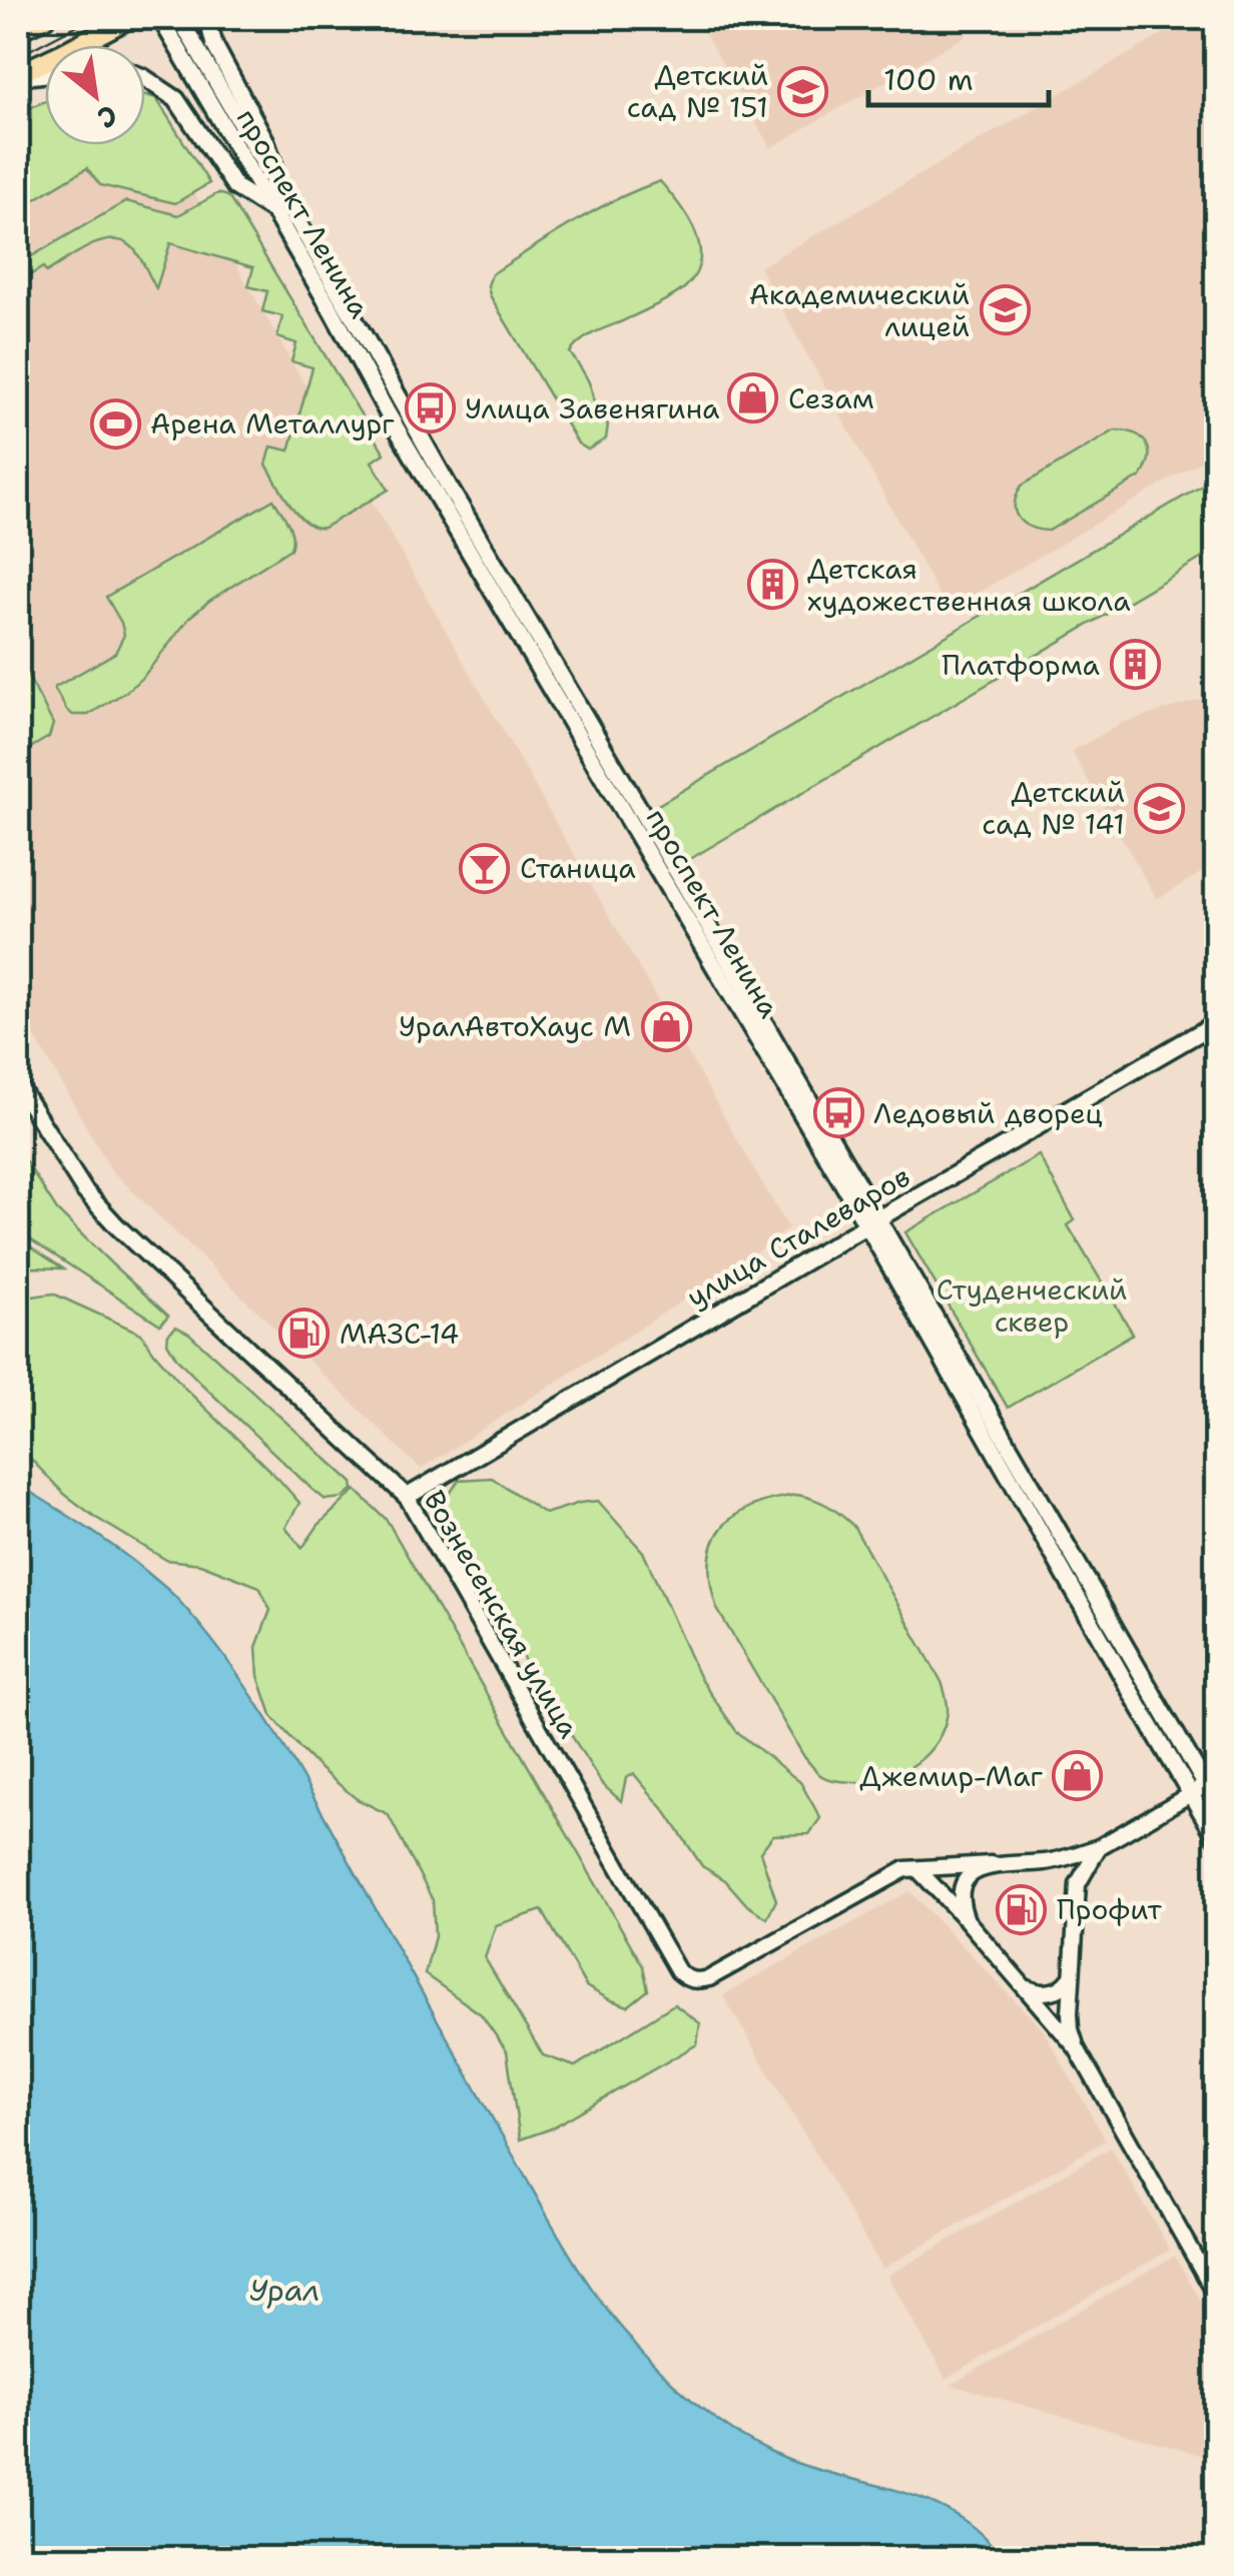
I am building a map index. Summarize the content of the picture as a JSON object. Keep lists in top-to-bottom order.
{
  "streets": {
    "main road": ["проспект Ленина", "улица Сталеваров", "Вознесенская улица"]
  },
  "crossings": [
    ["проспект Ленина", "улица Сталеваров"],
    ["улица Сталеваров", "Вознесенская улица"]
  ],
  "water": ["Урал"],
  "parks": ["Студенческий сквер"],
  "places": {
    "school or university": ["Детский сад № 151", "Академический лицей", "Детский сад № 141"],
    "shop": ["Сезам", "УралАвтоХаус М", "Джемир-Маг"],
    "bus stop": ["Улица Завенягина", "Ледовый дворец"],
    "sports": ["Арена Металлург"],
    "building": ["Детская художественная школа", "Платформа"],
    "bar": ["Станица"],
    "fuel station": ["МАЗС-14", "Профит"]
  },
  "scale_bar": "100 m",
  "north": "bottom right"
}
